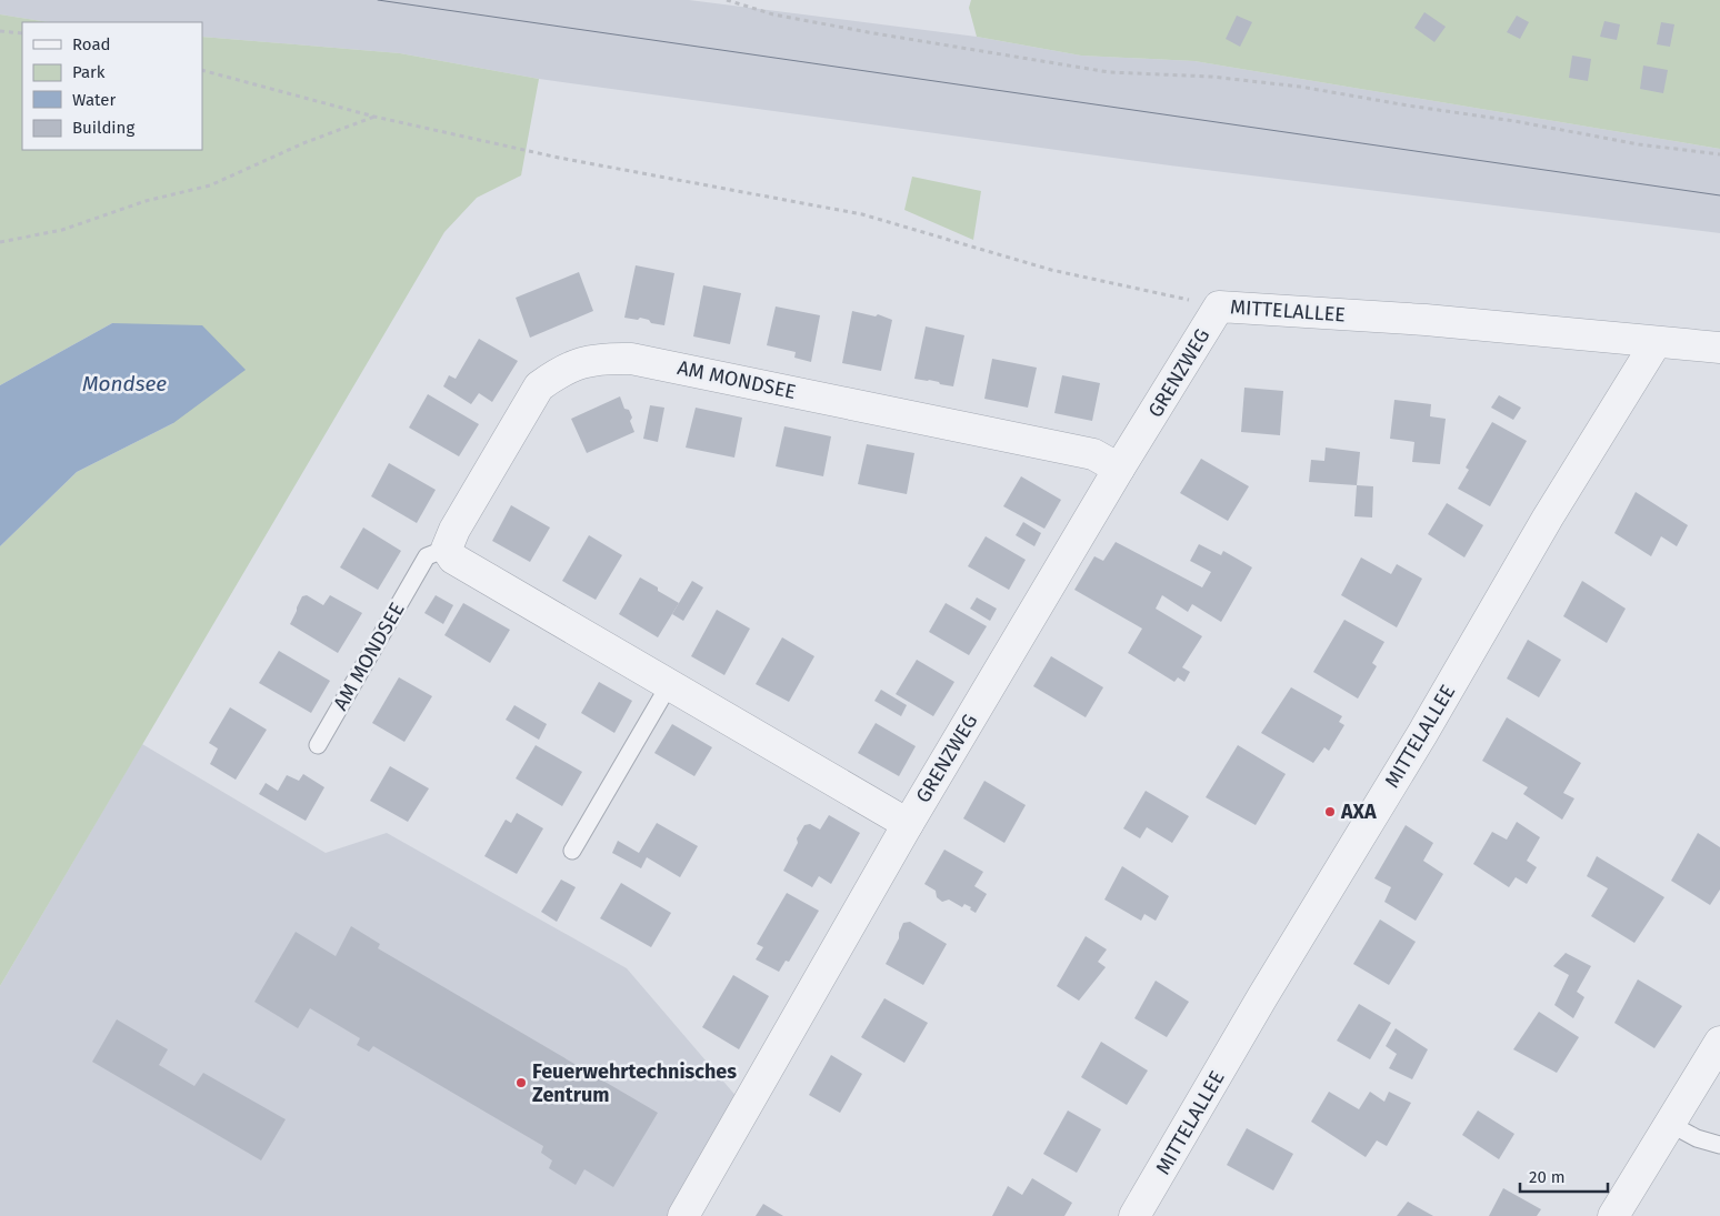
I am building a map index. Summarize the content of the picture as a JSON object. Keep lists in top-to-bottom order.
{
  "streets": {
    "street": ["MITTELALLEE", "GRENZWEG", "AM MONDSEE"]
  },
  "crossings": [
    ["MITTELALLEE", "GRENZWEG"],
    ["GRENZWEG", "AM MONDSEE"]
  ],
  "water": ["Mondsee"],
  "places": ["AXA", "Feuerwehrtechnisches Zentrum"],
  "legend": [
    "Road",
    "Park",
    "Water",
    "Building"
  ],
  "scale_bar": "20 m"
}
